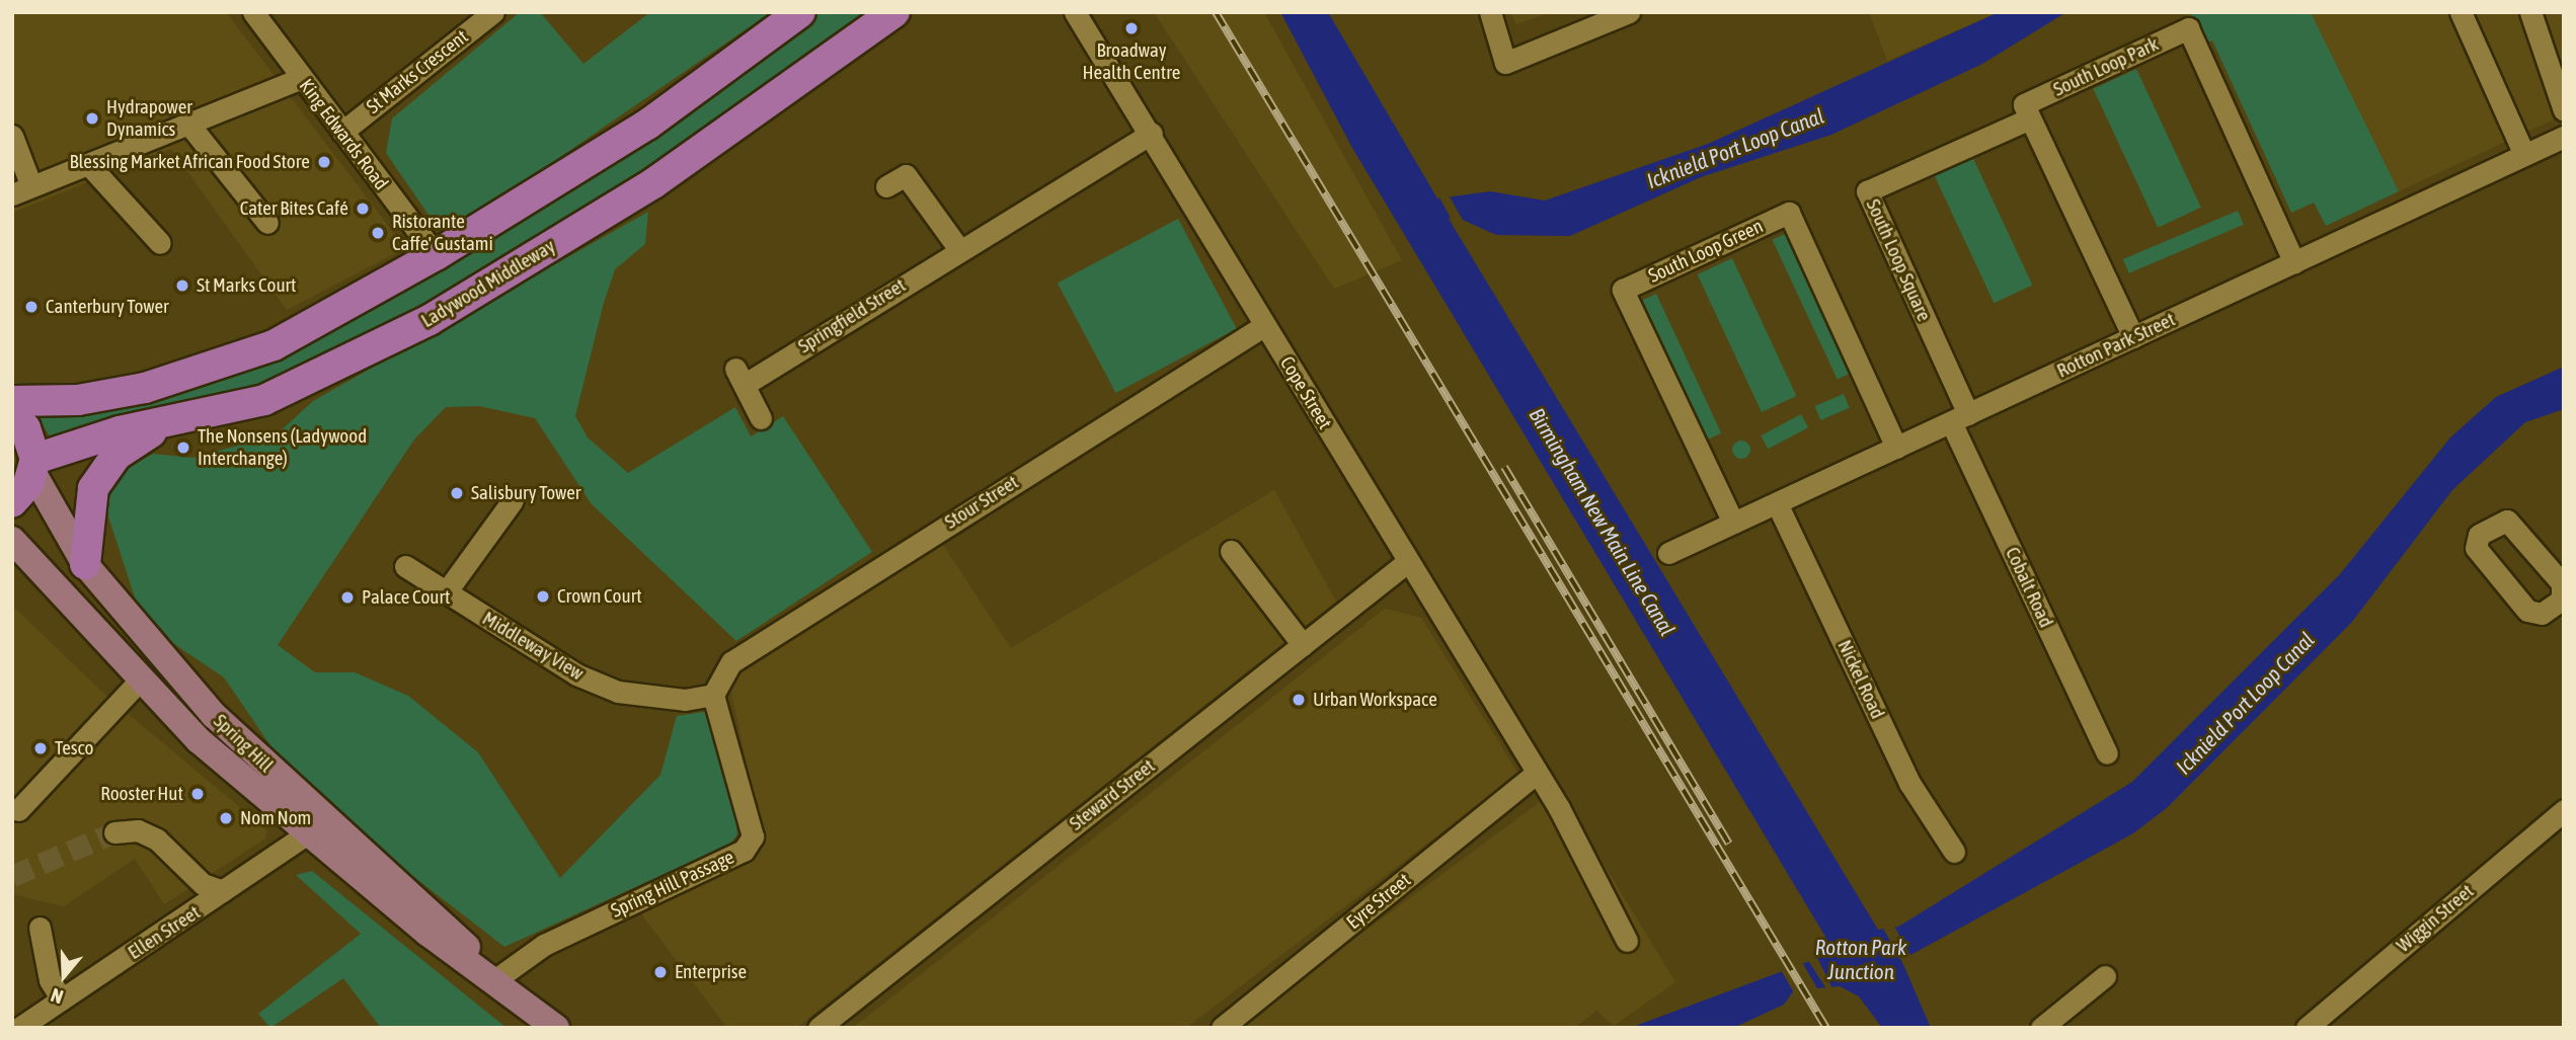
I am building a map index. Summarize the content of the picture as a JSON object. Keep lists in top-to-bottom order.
{
  "streets": {
    "highway": ["Ladywood Middleway", "Spring Hill"],
    "street": [
      "South Loop Park",
      "St Marks Crescent",
      "King Edwards Road",
      "South Loop Green",
      "South Loop Square",
      "Springfield Street",
      "Rotton Park Street",
      "Cope Street",
      "Stour Street",
      "Cobalt Road",
      "Middleway View",
      "Nickel Road",
      "Steward Street",
      "Spring Hill Passage",
      "Eyre Street",
      "Wiggin Street",
      "Ellen Street"
    ]
  },
  "crossings": [
    ["South Loop Park", "South Loop Square"],
    ["South Loop Park", "Rotton Park Street"],
    ["St Marks Crescent", "King Edwards Road"],
    ["South Loop Green", "Rotton Park Street"],
    ["South Loop Square", "Rotton Park Street"],
    ["South Loop Square", "Cobalt Road"],
    ["Ladywood Middleway", "Spring Hill"],
    ["Springfield Street", "Cope Street"],
    ["Rotton Park Street", "Cobalt Road"],
    ["Rotton Park Street", "Nickel Road"],
    ["Cope Street", "Stour Street"],
    ["Cope Street", "Steward Street"],
    ["Cope Street", "Eyre Street"],
    ["Stour Street", "Middleway View"],
    ["Stour Street", "Spring Hill Passage"],
    ["Middleway View", "Spring Hill Passage"],
    ["Spring Hill", "Spring Hill Passage"],
    ["Spring Hill", "Ellen Street"]
  ],
  "water": ["Icknield Port Loop Canal", "Birmingham New Main Line Canal", "Rotton Park Junction"],
  "places": [
    "Broadway Health Centre",
    "Hydrapower Dynamics",
    "Blessing Market African Food Store",
    "Cater Bites Café",
    "Ristorante Caffe' Gustami",
    "St Marks Court",
    "Canterbury Tower",
    "The Nonsens (Ladywood Interchange)",
    "Salisbury Tower",
    "Crown Court",
    "Palace Court",
    "Urban Workspace",
    "Tesco",
    "Rooster Hut",
    "Nom Nom",
    "Enterprise"
  ],
  "north": "bottom"
}
